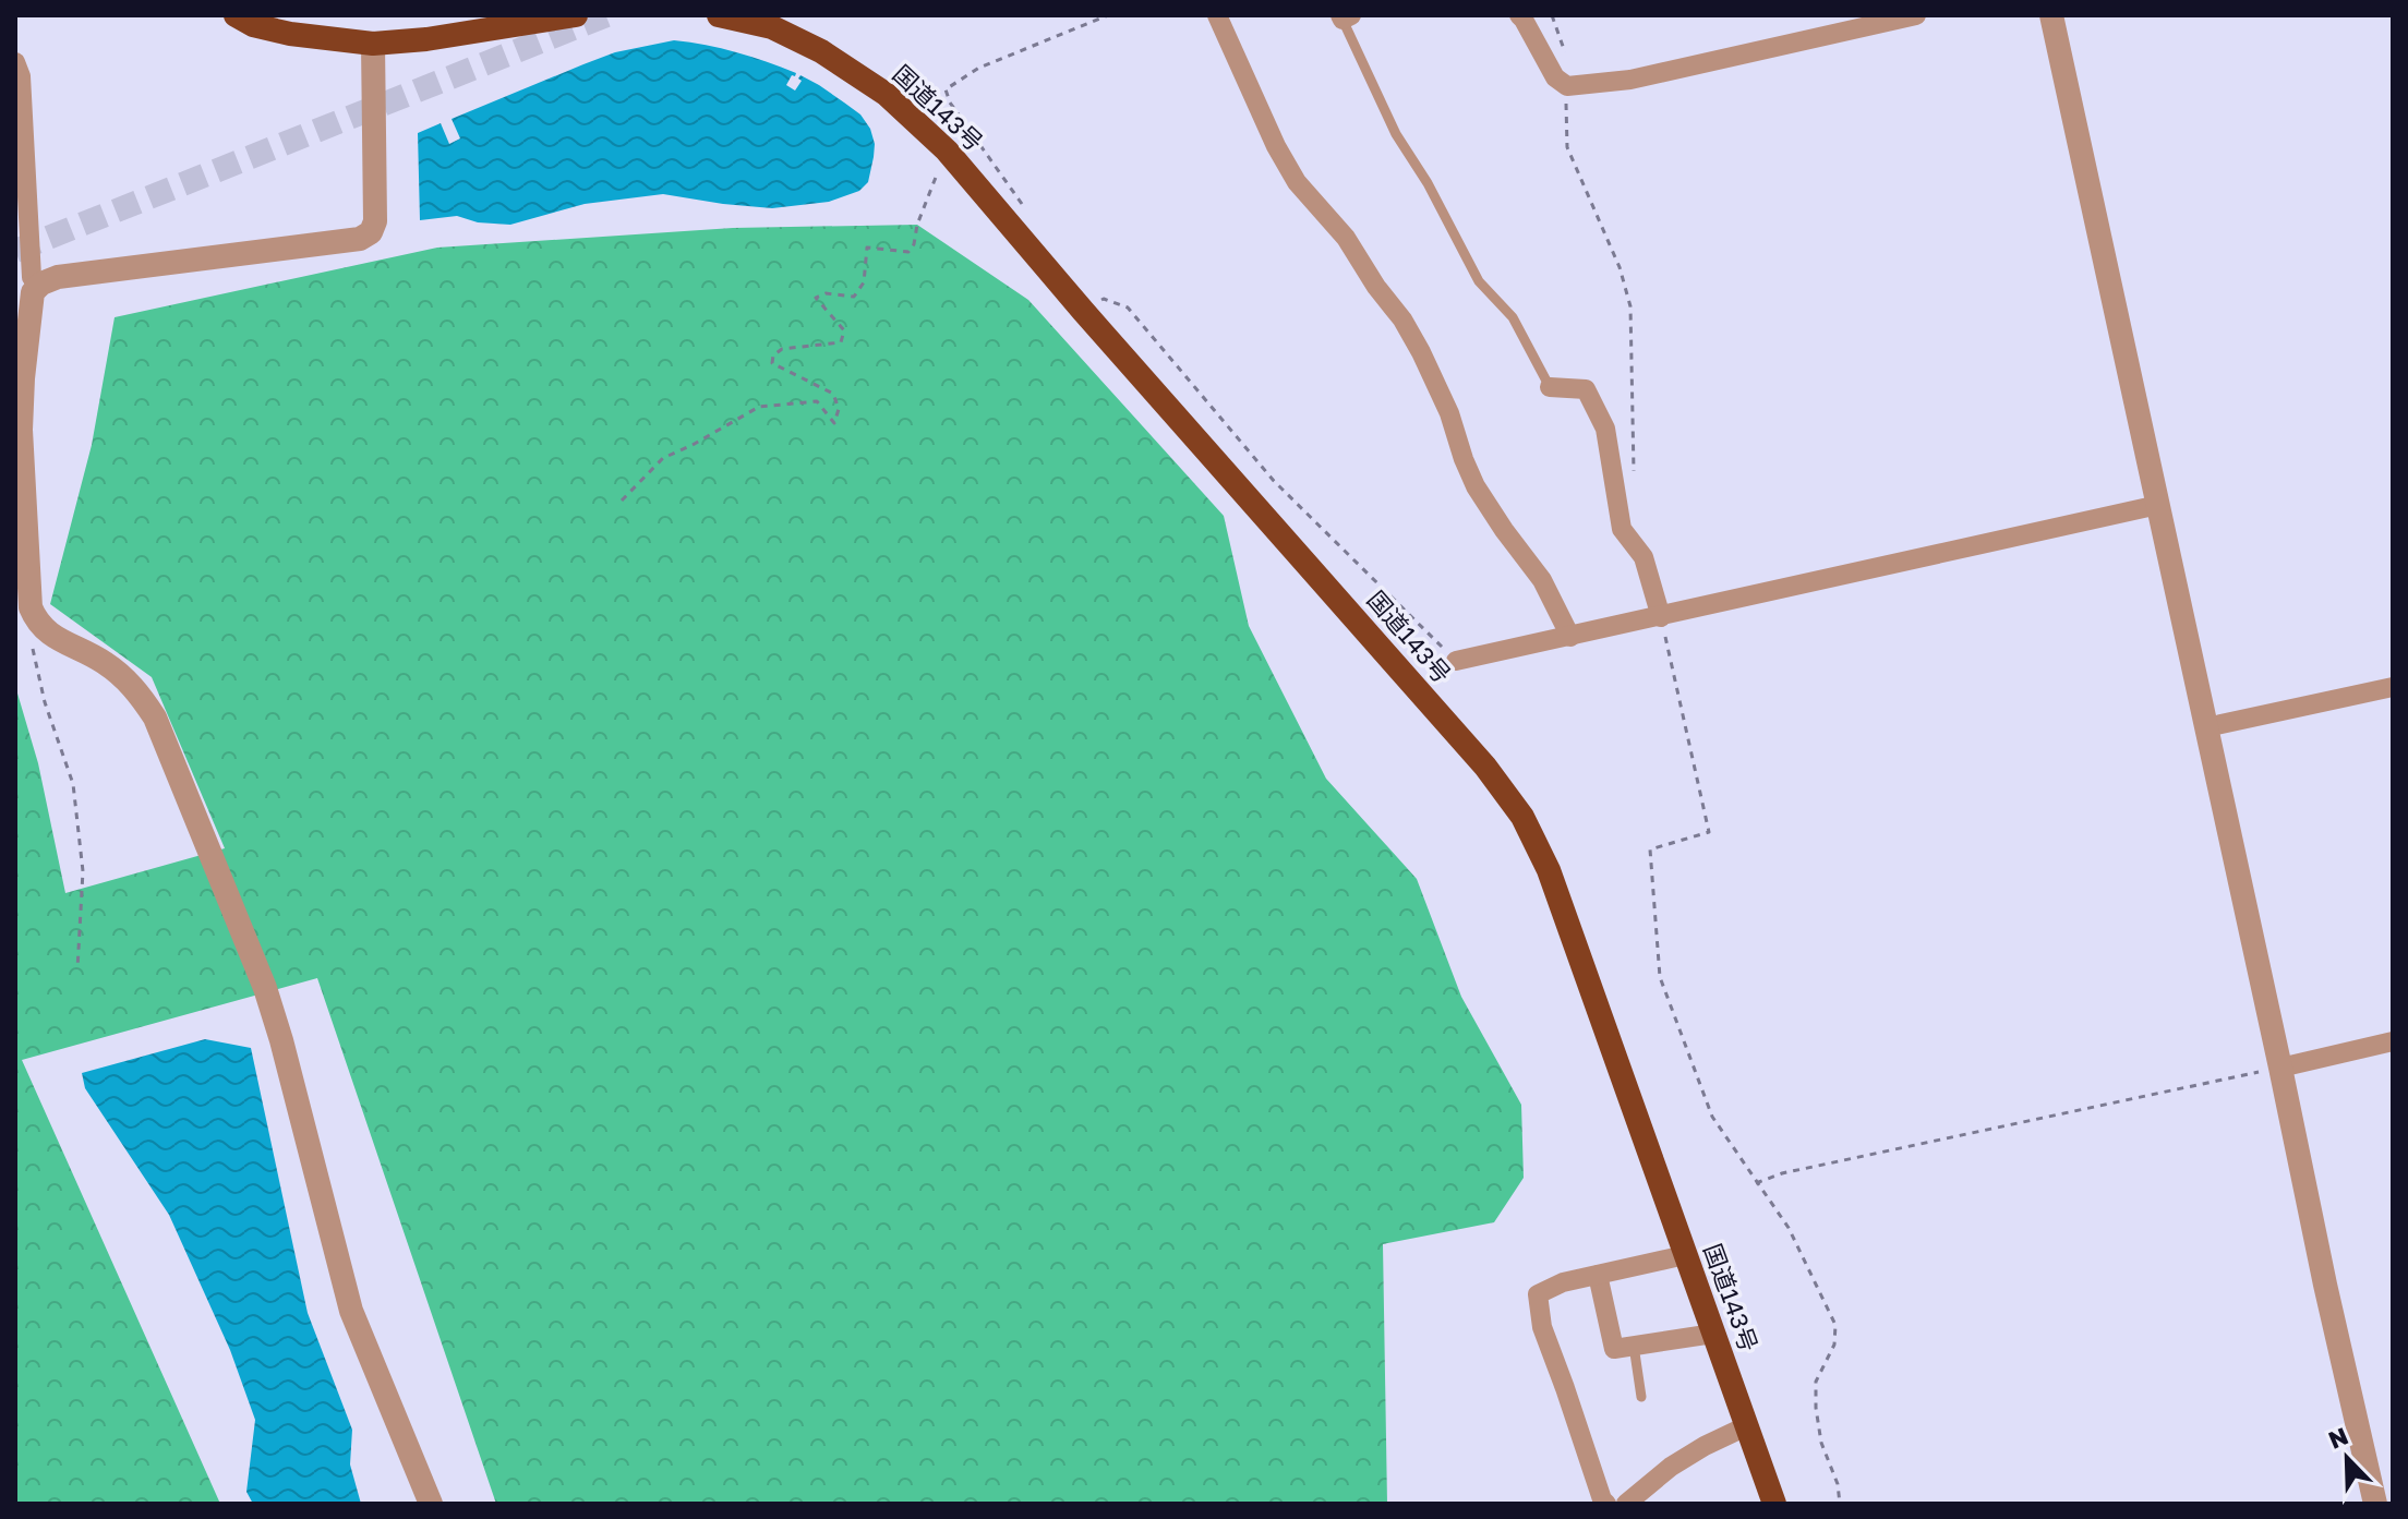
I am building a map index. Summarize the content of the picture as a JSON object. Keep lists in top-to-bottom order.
{
  "streets": {
    "highway": ["国道143号"]
  },
  "north": "top left"
}
